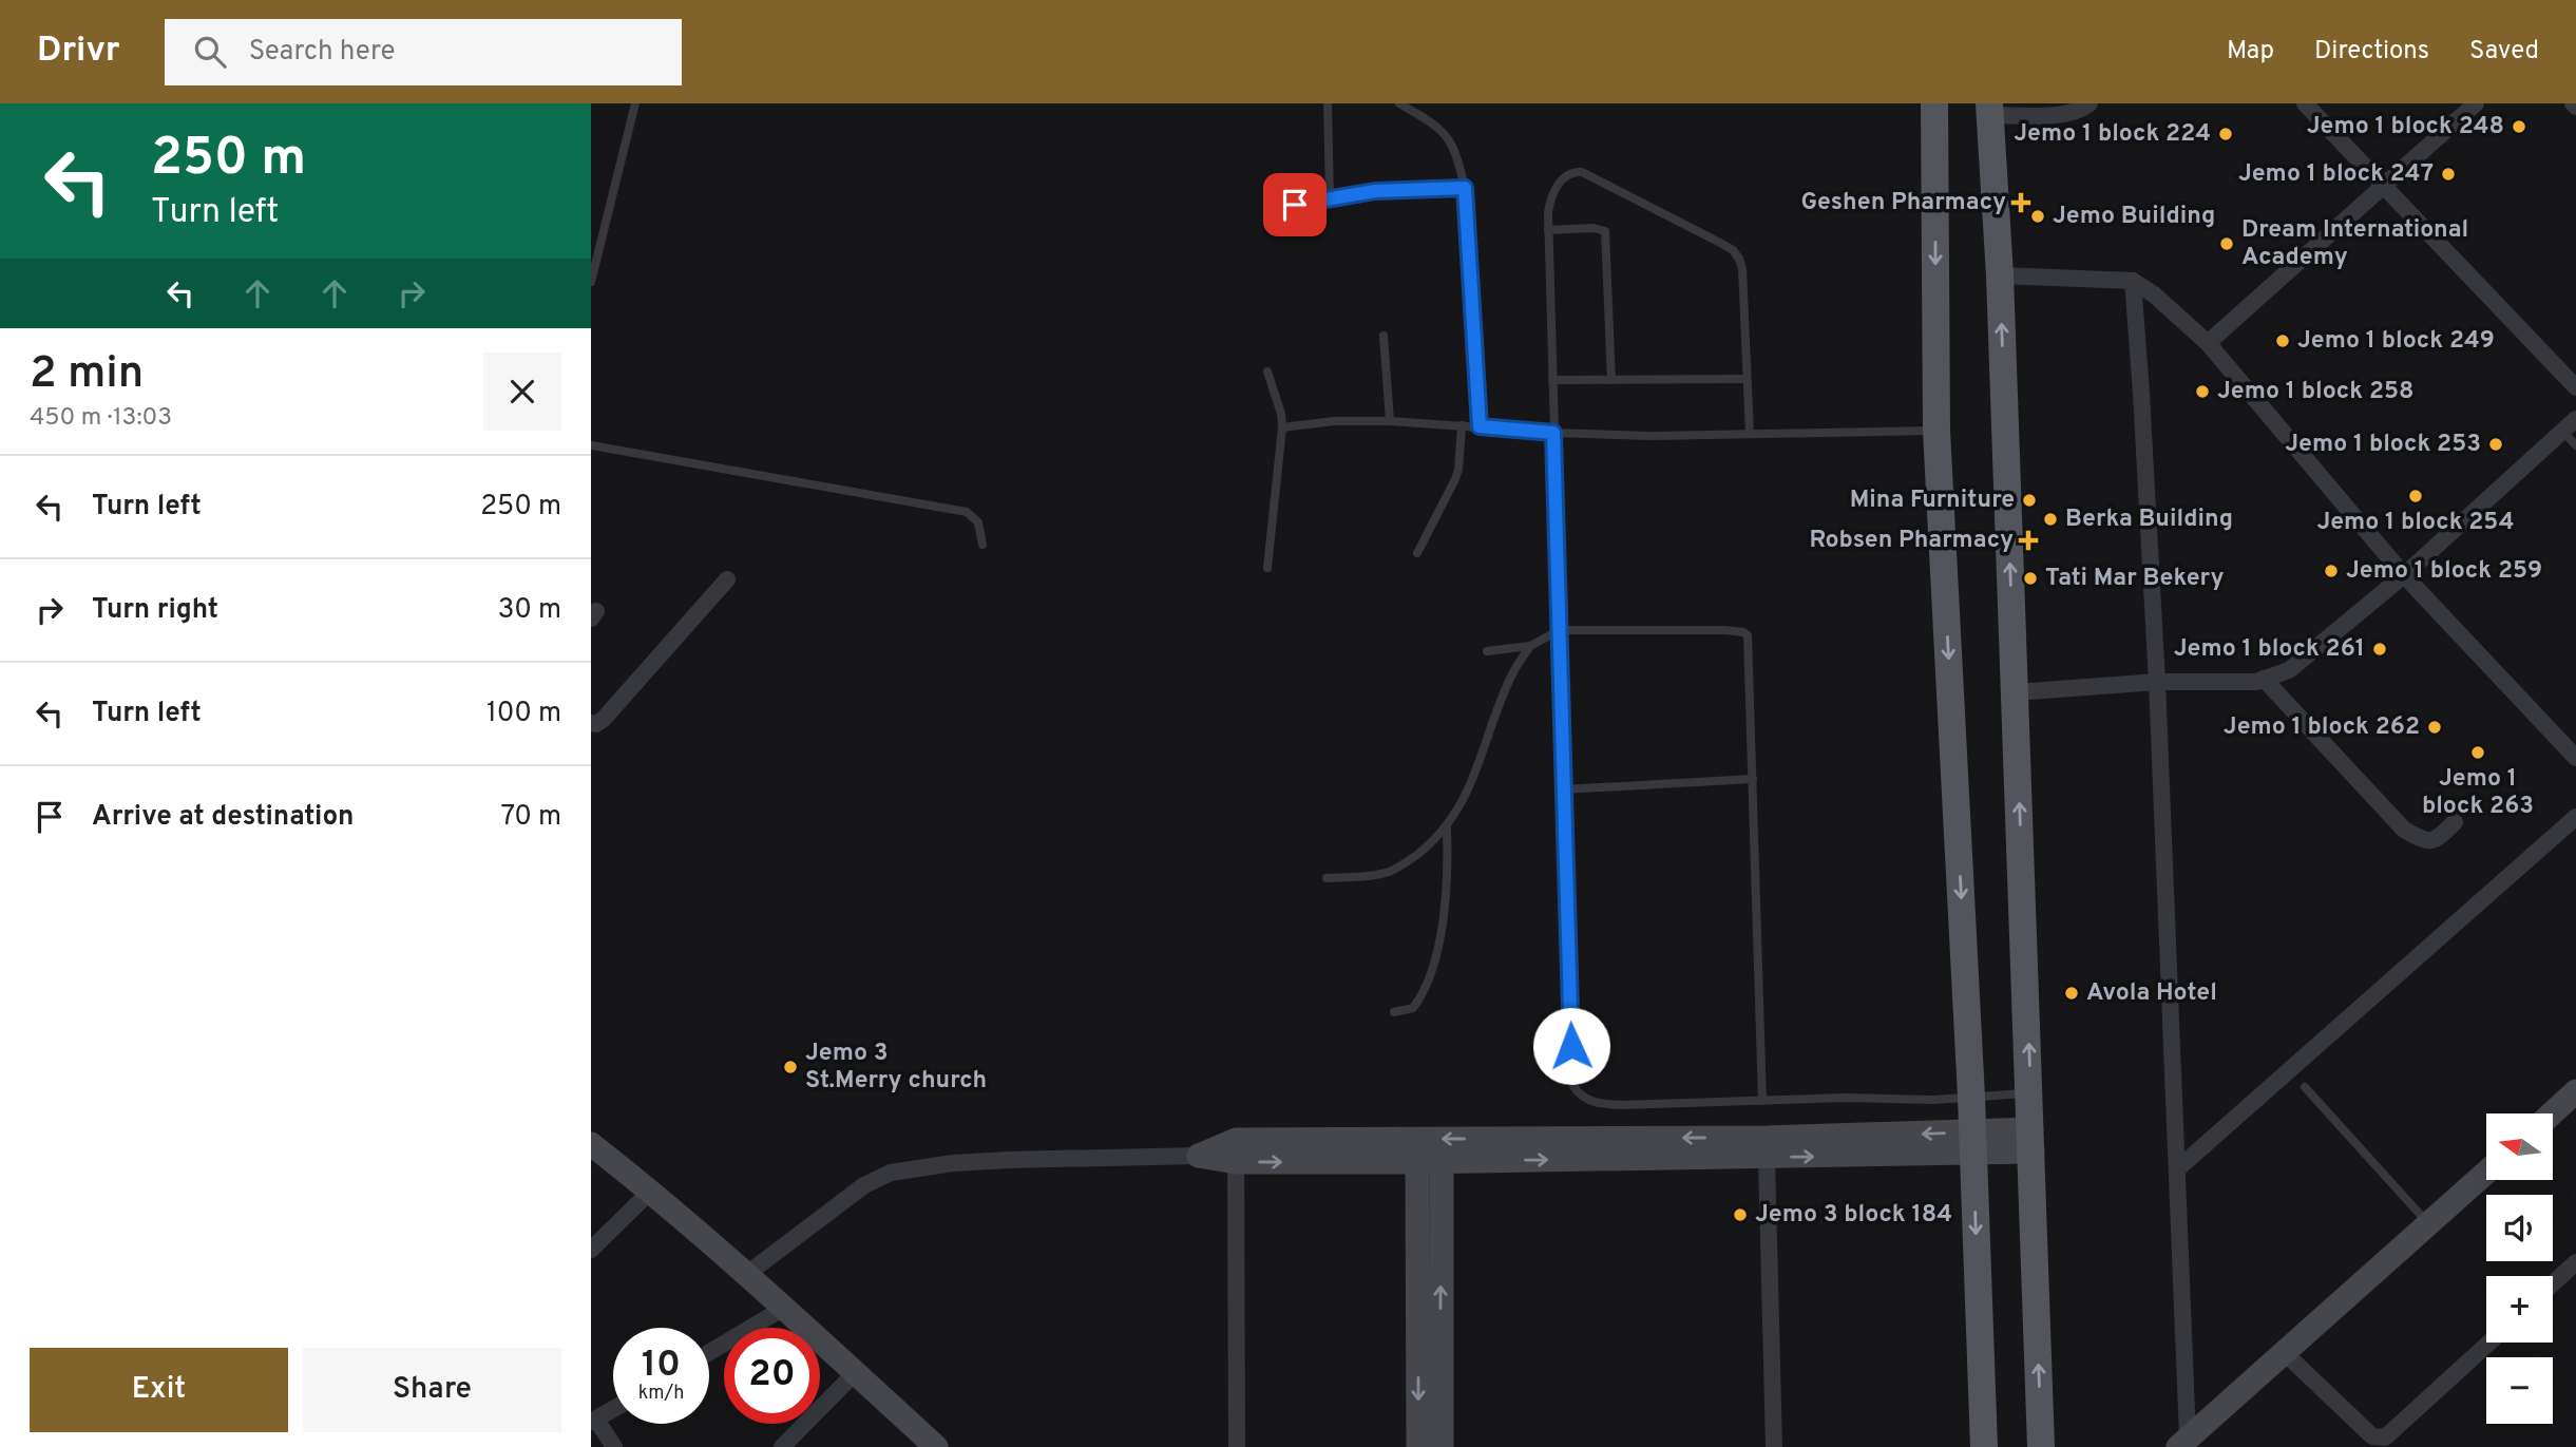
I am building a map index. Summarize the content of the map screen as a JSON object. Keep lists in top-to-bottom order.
{
  "places": {
    "other": [
      "Jemo 1 block 248",
      "Jemo 1 block 224",
      "Jemo 1 block 247",
      "Jemo Building",
      "Dream International Academy",
      "Jemo 1 block 249",
      "Jemo 1 block 258",
      "Jemo 1 block 253",
      "Jemo 1 block 254",
      "Mina Furniture",
      "Berka Building",
      "Jemo 1 block 259",
      "Tati Mar Bekery",
      "Jemo 1 block 261",
      "Jemo 1 block 262",
      "Jemo 1 block 263",
      "Avola Hotel",
      "Jemo 3 St.Merry church",
      "Jemo 3 block 184"
    ],
    "health": ["Geshen Pharmacy", "Robsen Pharmacy"]
  },
  "north": "left",
  "page": {
    "header": "Drivr",
    "search": "Search here",
    "nav": ["Map", "Directions", "Saved"],
    "turn": ["250 m", "Turn left"],
    "heading": ["2 min", "450 m · 13:03"],
    "list": [
      {
        "name": "Turn left",
        "value": "250 m"
      },
      {
        "name": "Turn right",
        "value": "30 m"
      },
      {
        "name": "Turn left",
        "value": "100 m"
      },
      {
        "name": "Arrive at destination",
        "value": "70 m"
      }
    ],
    "map_buttons": ["+", "−"],
    "speed": "10 km/h",
    "limit": "20",
    "buttons": ["Exit", "Share"]
  }
}
